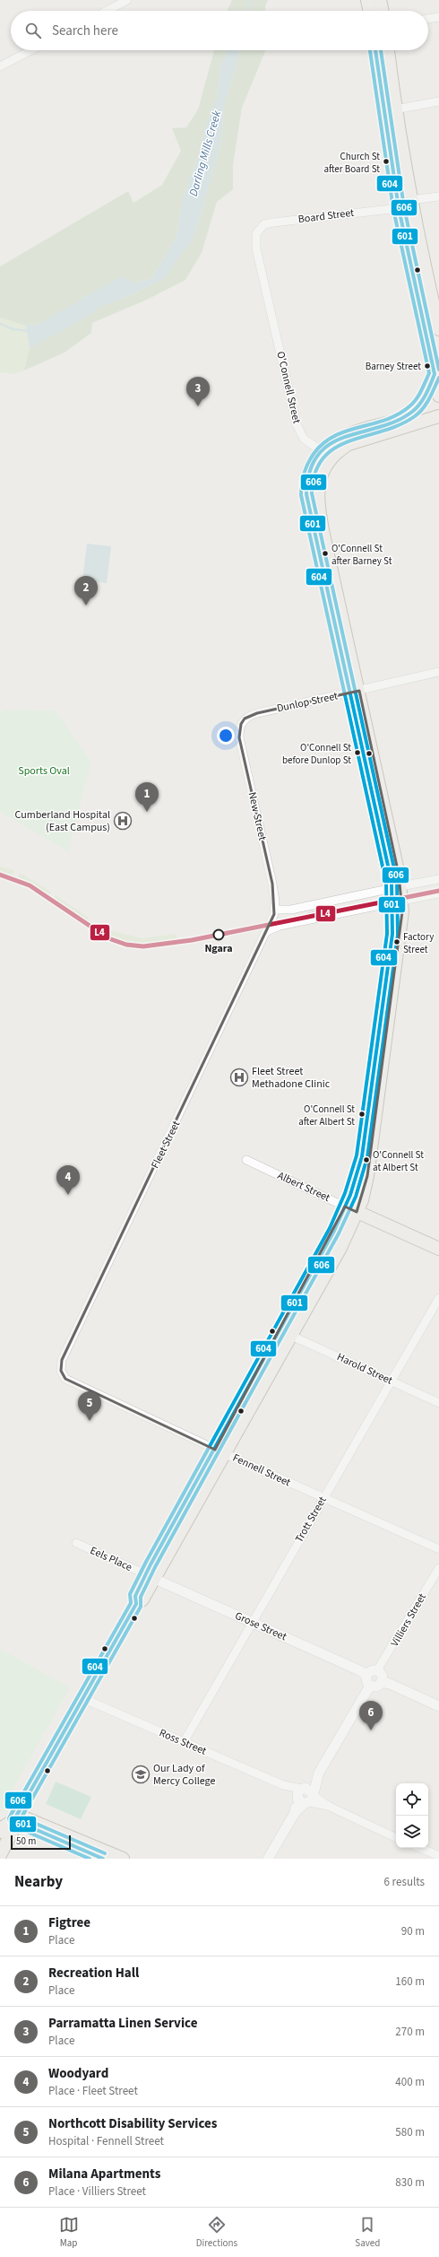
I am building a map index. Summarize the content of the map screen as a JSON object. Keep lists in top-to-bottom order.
{
  "streets": {
    "main road": ["Albert Street"],
    "street": [
      "Board Street",
      "O'Connell Street",
      "Dunlop Street",
      "New Street",
      "Fleet Street",
      "Harold Street",
      "Fennell Street",
      "Trott Street",
      "Eels Place",
      "Villiers Street",
      "Grose Street",
      "Ross Street"
    ]
  },
  "crossings": [
    ["Board Street", "O'Connell Street"],
    ["Dunlop Street", "New Street"],
    ["New Street", "Fleet Street"],
    ["Fleet Street", "Fennell Street"],
    ["Harold Street", "Trott Street"],
    ["Fennell Street", "Trott Street"],
    ["Trott Street", "Grose Street"],
    ["Trott Street", "Ross Street"],
    ["Eels Place", "Grose Street"],
    ["Villiers Street", "Grose Street"]
  ],
  "water": ["Darling Mills Creek"],
  "parks": ["Sports Oval"],
  "places": {
    "other": [
      "Church St after Board St",
      "Barney Street",
      "O'Connell St after Barney St",
      "O'Connell St before Dunlop St",
      "Ngara",
      "Factory Street",
      "O'Connell St after Albert St",
      "O'Connell St at Albert St"
    ],
    "hospital": ["Cumberland Hospital (East Campus)", "Fleet Street Methadone Clinic"],
    "school or university": ["Our Lady of Mercy College"]
  },
  "lines": [
    "transit line 601",
    "transit line 606",
    "transit line 604",
    "transit line L4"
  ],
  "scale_bar": "50 m",
  "page": {
    "search": "Search here",
    "pins": [
      "3",
      "2",
      "1",
      "4",
      "5",
      "6"
    ],
    "scale": "50 m",
    "heading": ["Nearby", "6 results"],
    "list": [
      {
        "mark": "1",
        "name": "Figtree",
        "note": "Place",
        "value": "90 m"
      },
      {
        "mark": "2",
        "name": "Recreation Hall",
        "note": "Place",
        "value": "160 m"
      },
      {
        "mark": "3",
        "name": "Parramatta Linen Service",
        "note": "Place",
        "value": "270 m"
      },
      {
        "mark": "4",
        "name": "Woodyard",
        "note": "Place · Fleet Street",
        "value": "400 m"
      },
      {
        "mark": "5",
        "name": "Northcott Disability Services",
        "note": "Hospital · Fennell Street",
        "value": "580 m"
      },
      {
        "mark": "6",
        "name": "Milana Apartments",
        "note": "Place · Villiers Street",
        "value": "830 m"
      }
    ],
    "nav": ["Map", "Directions", "Saved"]
  }
}
